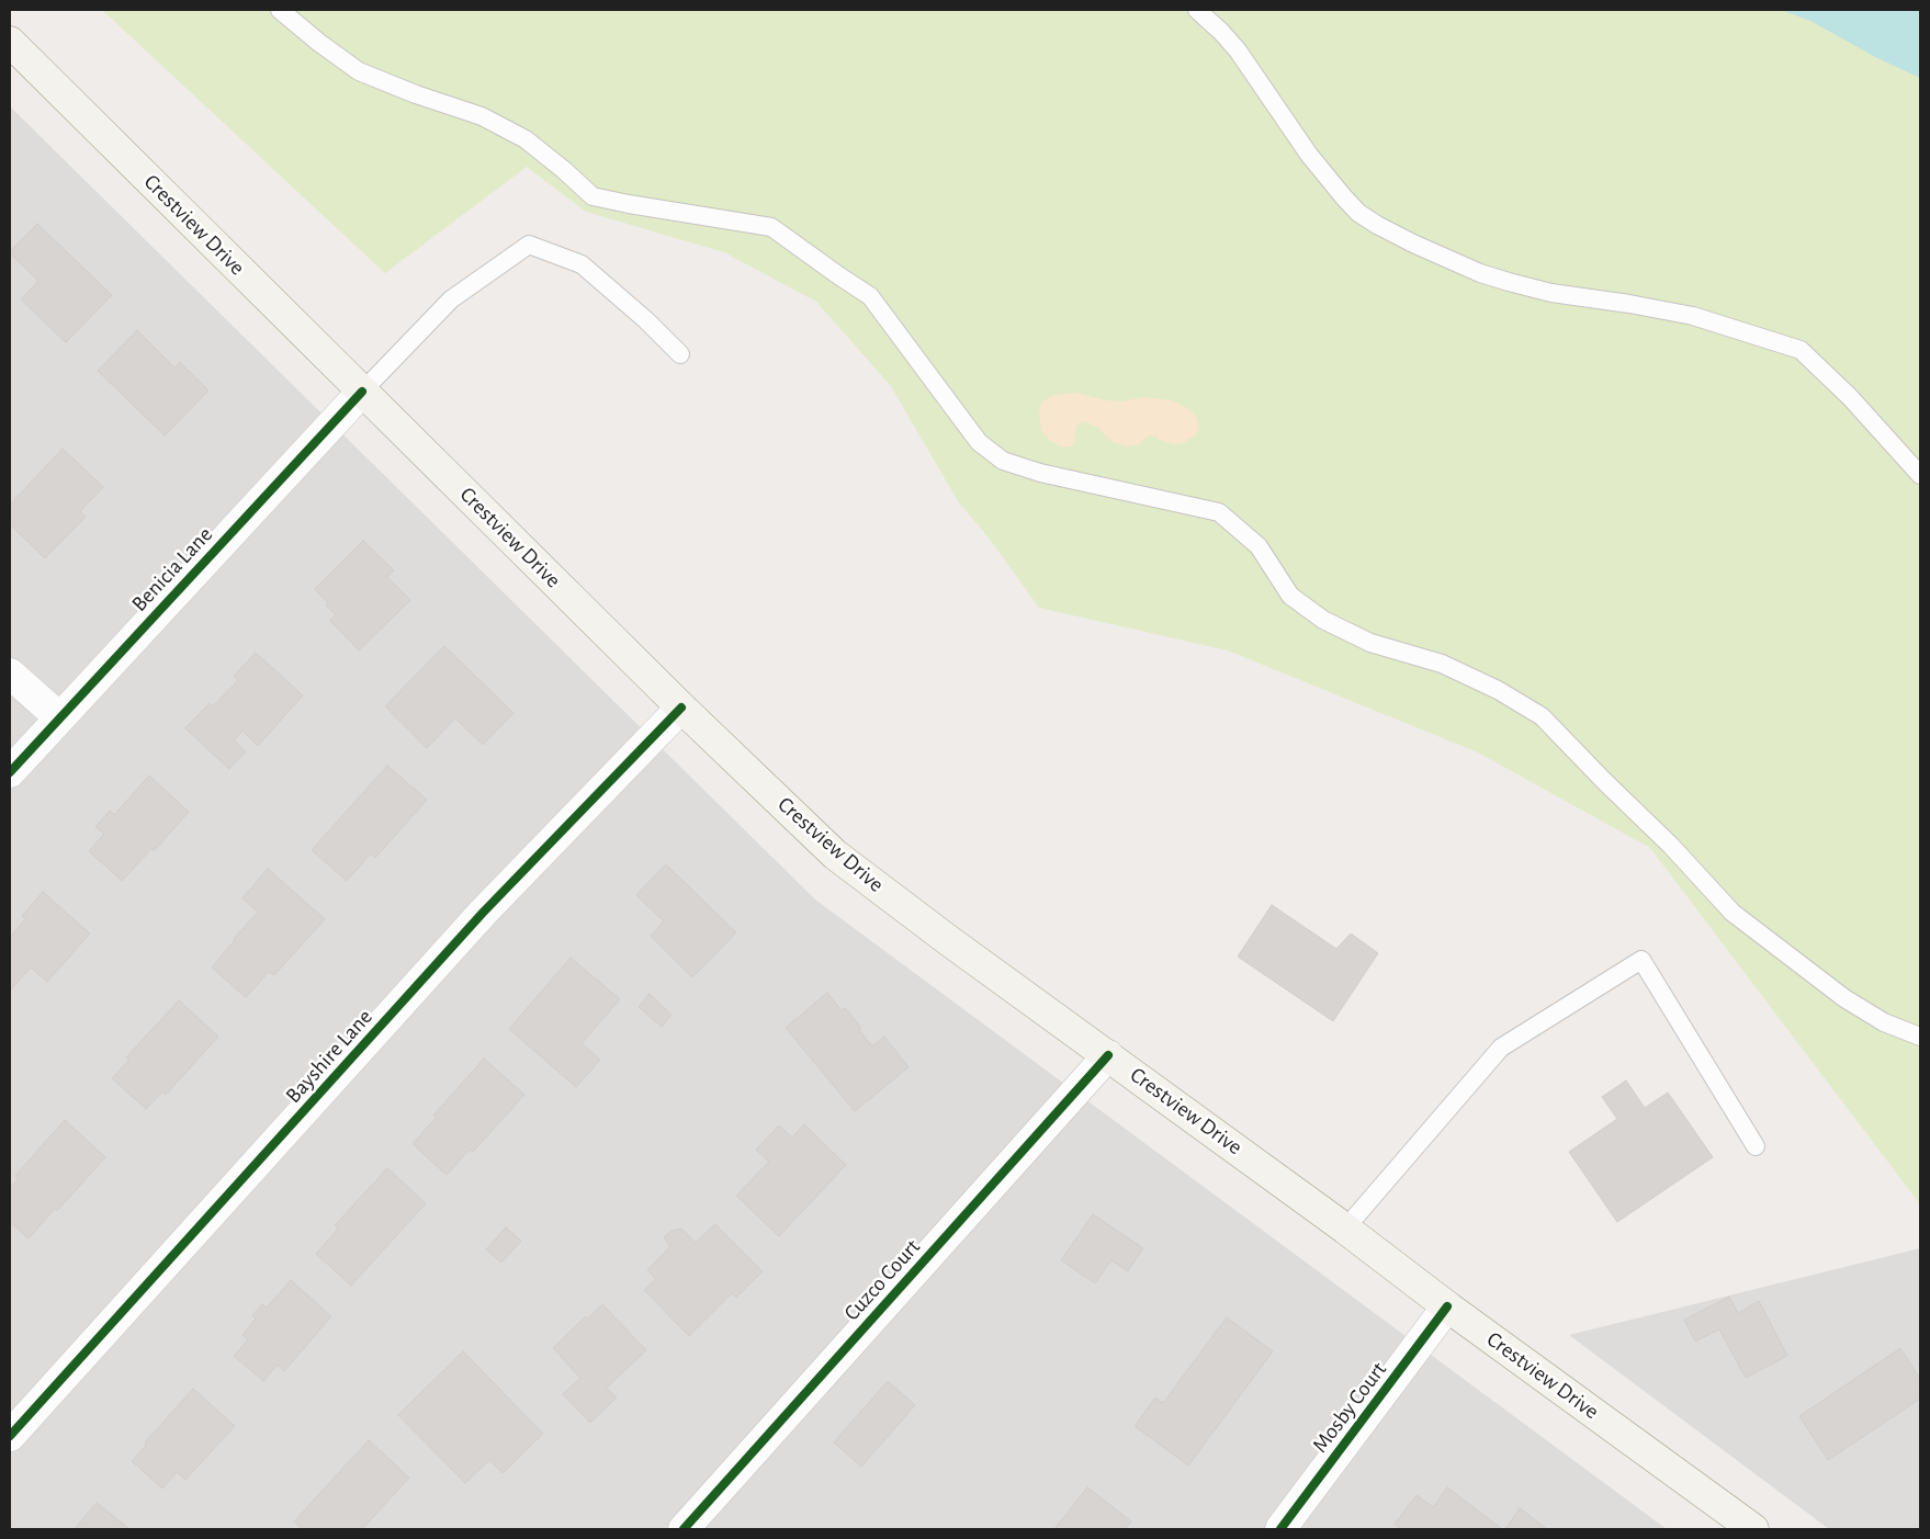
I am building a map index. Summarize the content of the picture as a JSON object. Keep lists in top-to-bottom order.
{
  "streets": {
    "main road": ["Crestview Drive"],
    "street": [
      "Benicia Lane",
      "Bayshire Lane",
      "Cuzco Court",
      "Mosby Court"
    ]
  },
  "crossings": [
    ["Crestview Drive", "Benicia Lane"],
    ["Crestview Drive", "Bayshire Lane"],
    ["Crestview Drive", "Cuzco Court"],
    ["Crestview Drive", "Mosby Court"]
  ]
}
